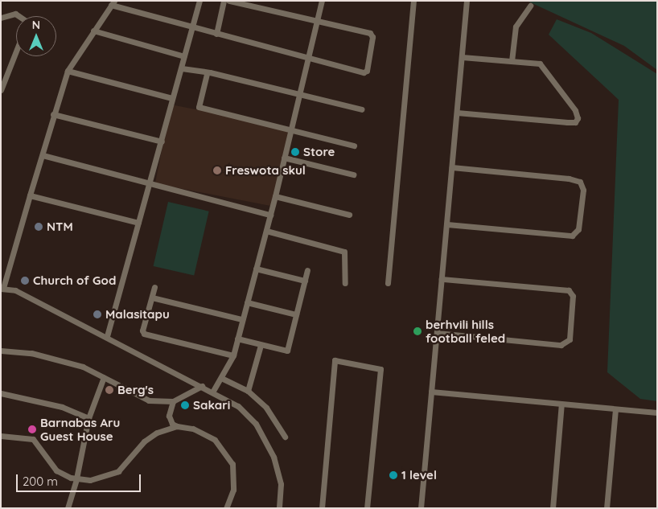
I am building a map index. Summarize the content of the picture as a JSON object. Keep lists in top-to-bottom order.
{
  "places": [
    "Store",
    "Freswota skul",
    "NTM",
    "Church of God",
    "Malasitapu",
    "berhvili hills football feled",
    "Berg's",
    "Sakari",
    "Barnabas Aru Guest House",
    "1 level"
  ],
  "scale_bar": "200 m",
  "north": "top"
}
